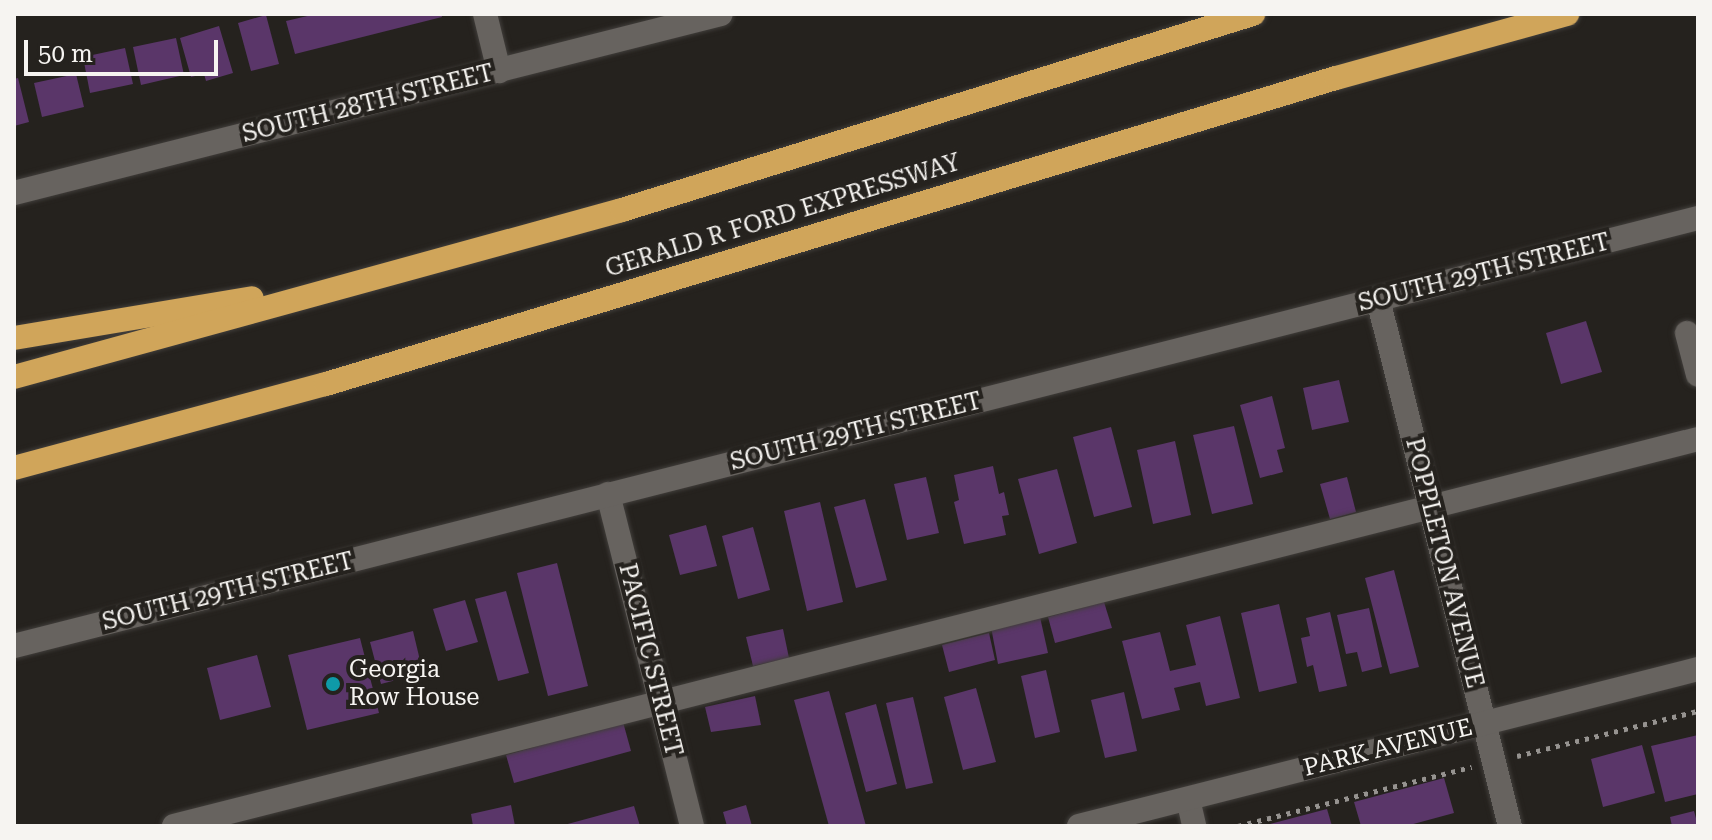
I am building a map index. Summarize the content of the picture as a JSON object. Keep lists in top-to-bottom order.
{
  "streets": {
    "highway": ["GERALD R FORD EXPRESSWAY"],
    "street": [
      "SOUTH 28TH STREET",
      "SOUTH 29TH STREET",
      "POPPLETON AVENUE",
      "PACIFIC STREET",
      "PARK AVENUE"
    ]
  },
  "crossings": [
    ["SOUTH 29TH STREET", "POPPLETON AVENUE"],
    ["SOUTH 29TH STREET", "PACIFIC STREET"],
    ["POPPLETON AVENUE", "PARK AVENUE"]
  ],
  "places": ["Georgia Row House"],
  "scale_bar": "50 m"
}
